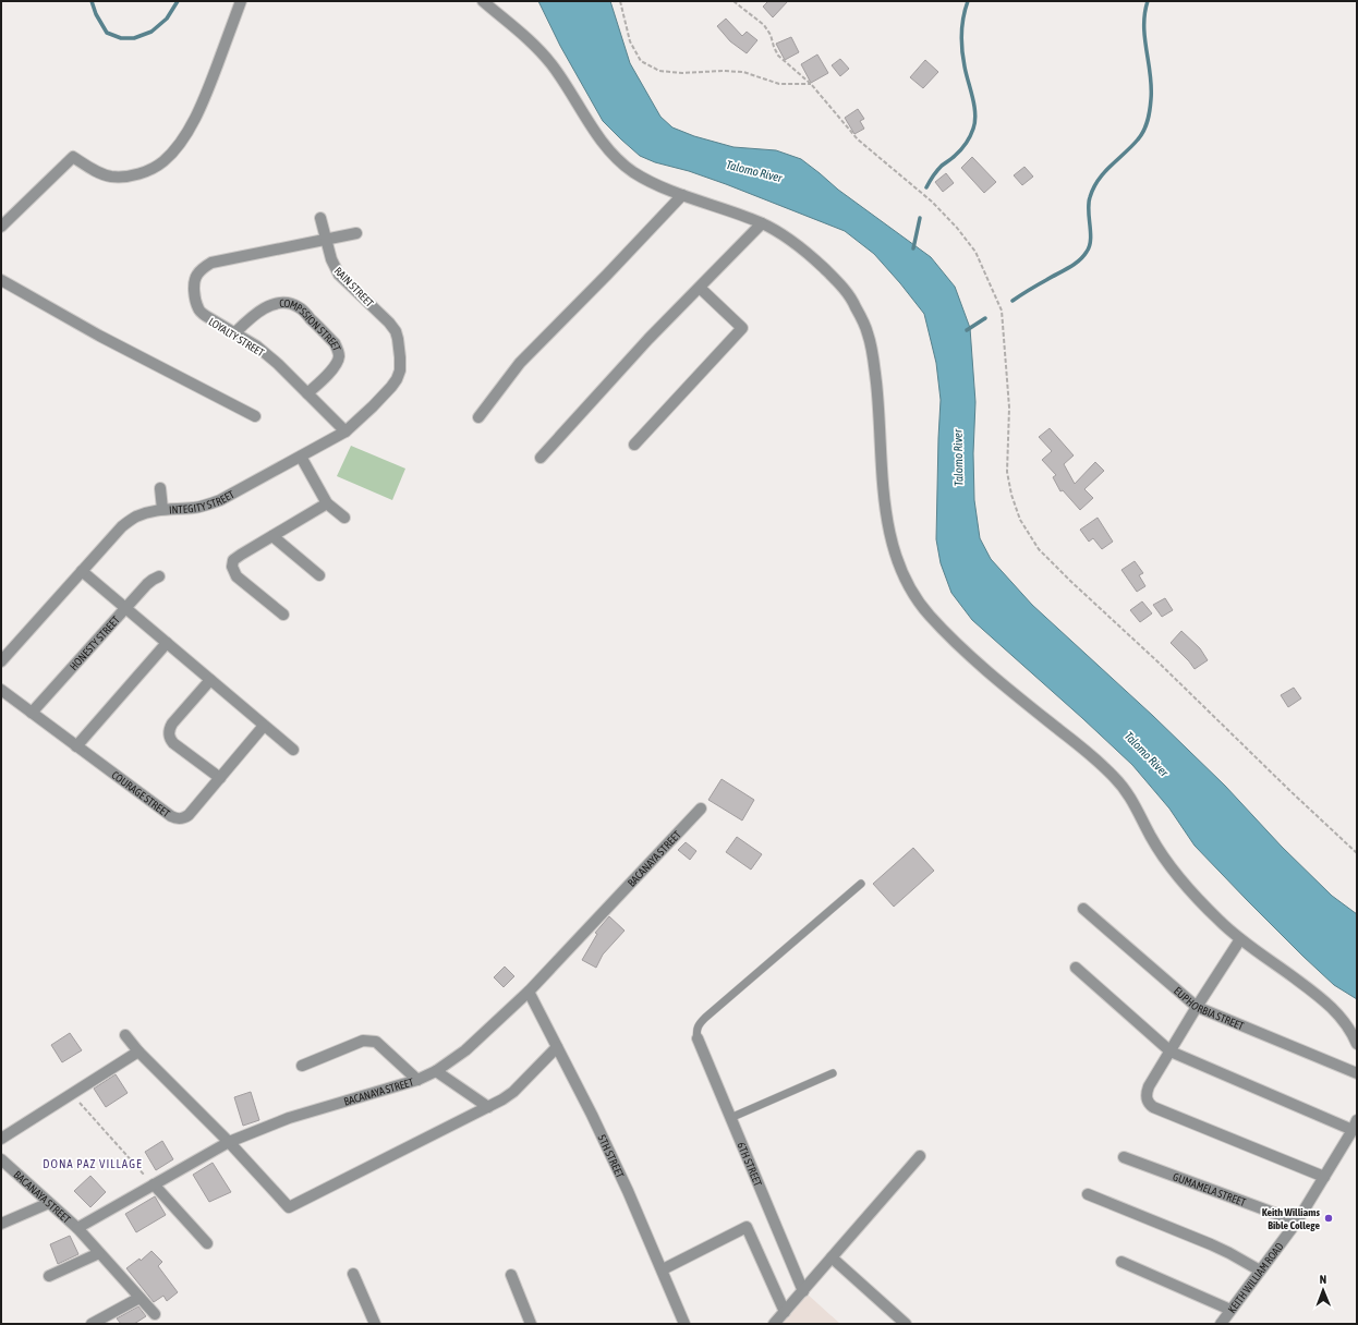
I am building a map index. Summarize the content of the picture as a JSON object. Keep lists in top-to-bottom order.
{
  "streets": {
    "street": [
      "RAIN STREET",
      "COMPSSION STREET",
      "LOYALTY STREET",
      "INTEGITY STREET",
      "HONESTY STREET",
      "COURAGE STREET",
      "BACANAYA STREET",
      "EUPHORBIA STREET",
      "5TH STREET",
      "6TH STREET",
      "GUMAMELA STREET",
      "KEITH WILLIAM ROAD"
    ]
  },
  "crossings": [
    ["RAIN STREET", "LOYALTY STREET"],
    ["RAIN STREET", "INTEGITY STREET"],
    ["COMPSSION STREET", "LOYALTY STREET"],
    ["LOYALTY STREET", "INTEGITY STREET"],
    ["HONESTY STREET", "COURAGE STREET"],
    ["BACANAYA STREET", "5TH STREET"],
    ["GUMAMELA STREET", "KEITH WILLIAM ROAD"]
  ],
  "districts": ["DONA PAZ VILLAGE"],
  "water": ["Talomo River"],
  "places": ["Keith Williams Bible College"],
  "north": "top"
}
